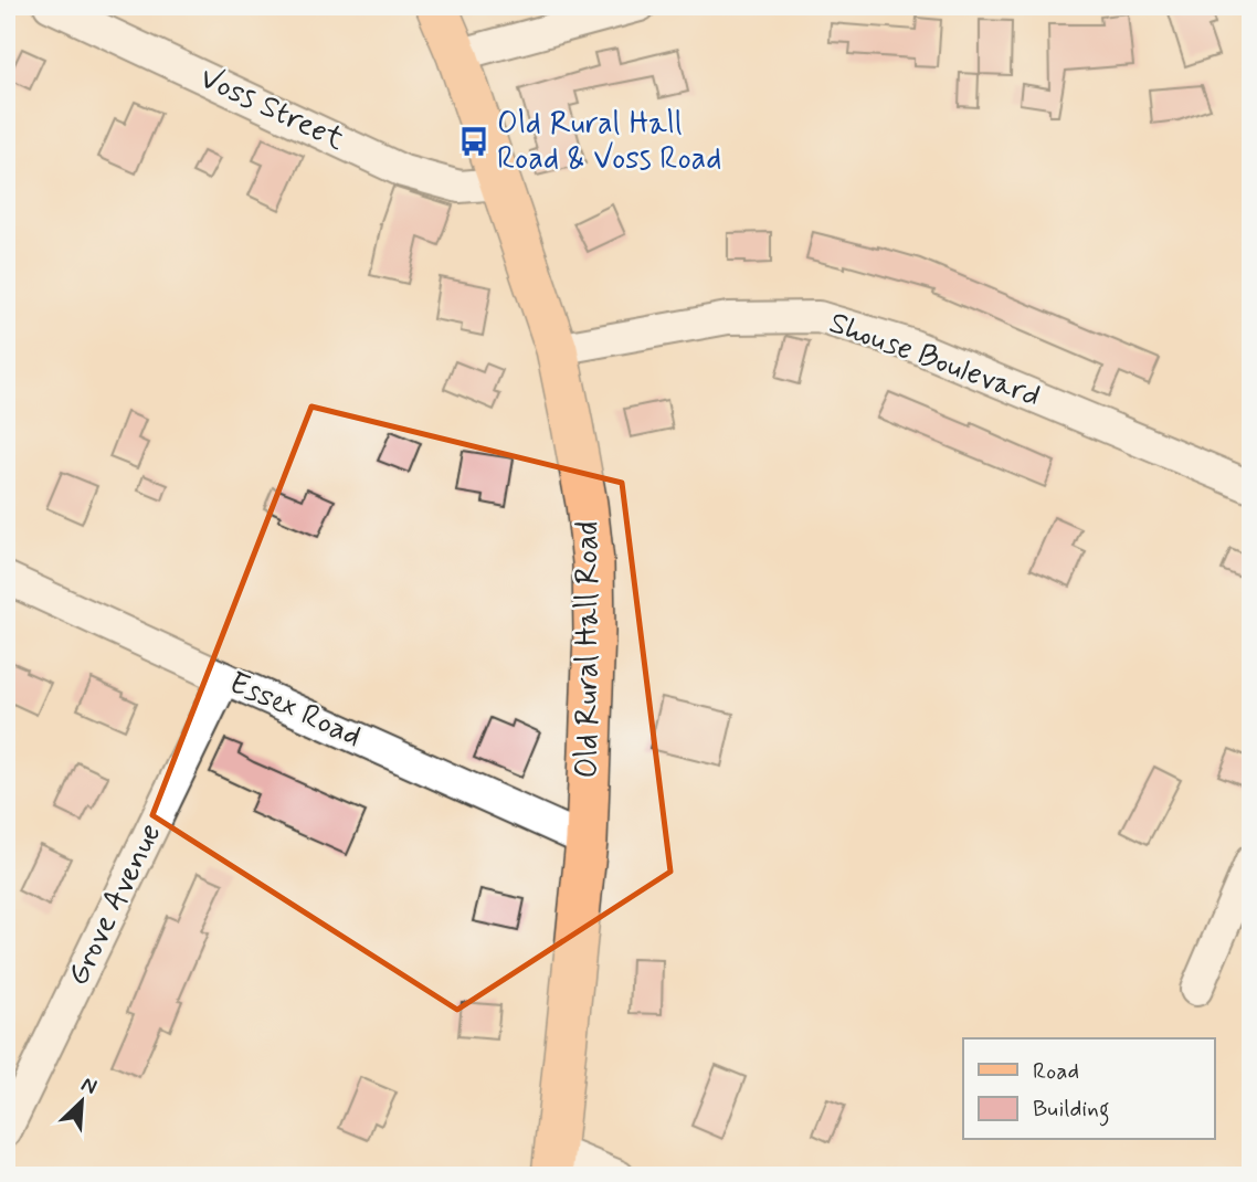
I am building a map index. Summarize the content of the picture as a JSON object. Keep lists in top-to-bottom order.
{
  "streets": {
    "main road": ["Old Rural Hall Road"],
    "street": [
      "Voss Street",
      "Shouse Boulevard",
      "Essex Road",
      "Grove Avenue"
    ]
  },
  "crossings": [
    ["Voss Street", "Old Rural Hall Road"],
    ["Shouse Boulevard", "Old Rural Hall Road"],
    ["Old Rural Hall Road", "Essex Road"],
    ["Essex Road", "Grove Avenue"]
  ],
  "places": {
    "bus stop": ["Old Rural Hall Road & Voss Road"]
  },
  "legend": ["Road", "Building"],
  "north": "top right"
}
